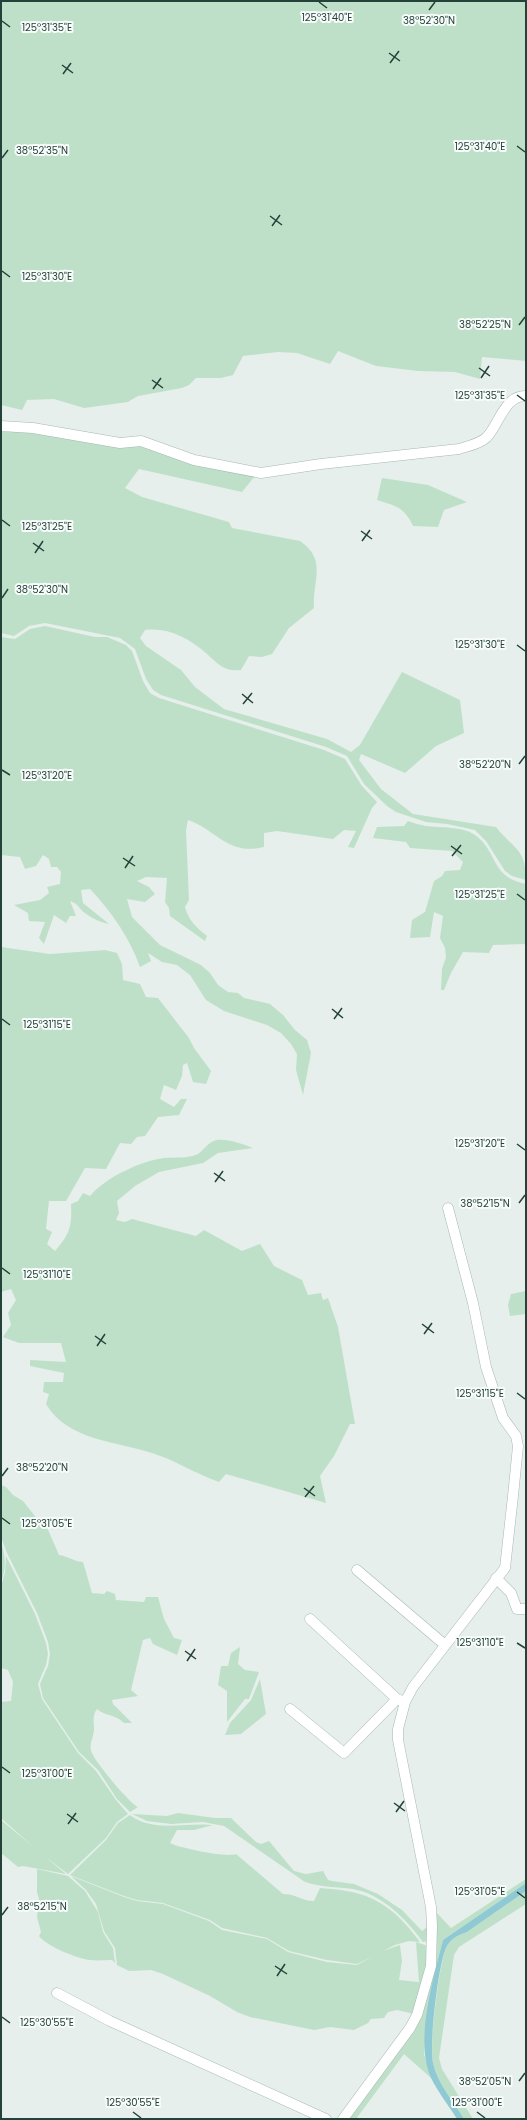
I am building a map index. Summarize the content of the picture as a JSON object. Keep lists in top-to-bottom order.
{
  "coordinates": [
    "125°31'40\"E",
    "38°52'30\"N",
    "125°31'35\"E",
    "38°52'35\"N",
    "125°31'30\"E",
    "38°52'25\"N",
    "125°31'25\"E",
    "38°52'20\"N",
    "125°31'20\"E",
    "125°31'15\"E",
    "38°52'15\"N",
    "125°31'10\"E",
    "125°31'05\"E",
    "125°31'00\"E",
    "125°30'55\"E",
    "38°52'05\"N"
  ]
}
